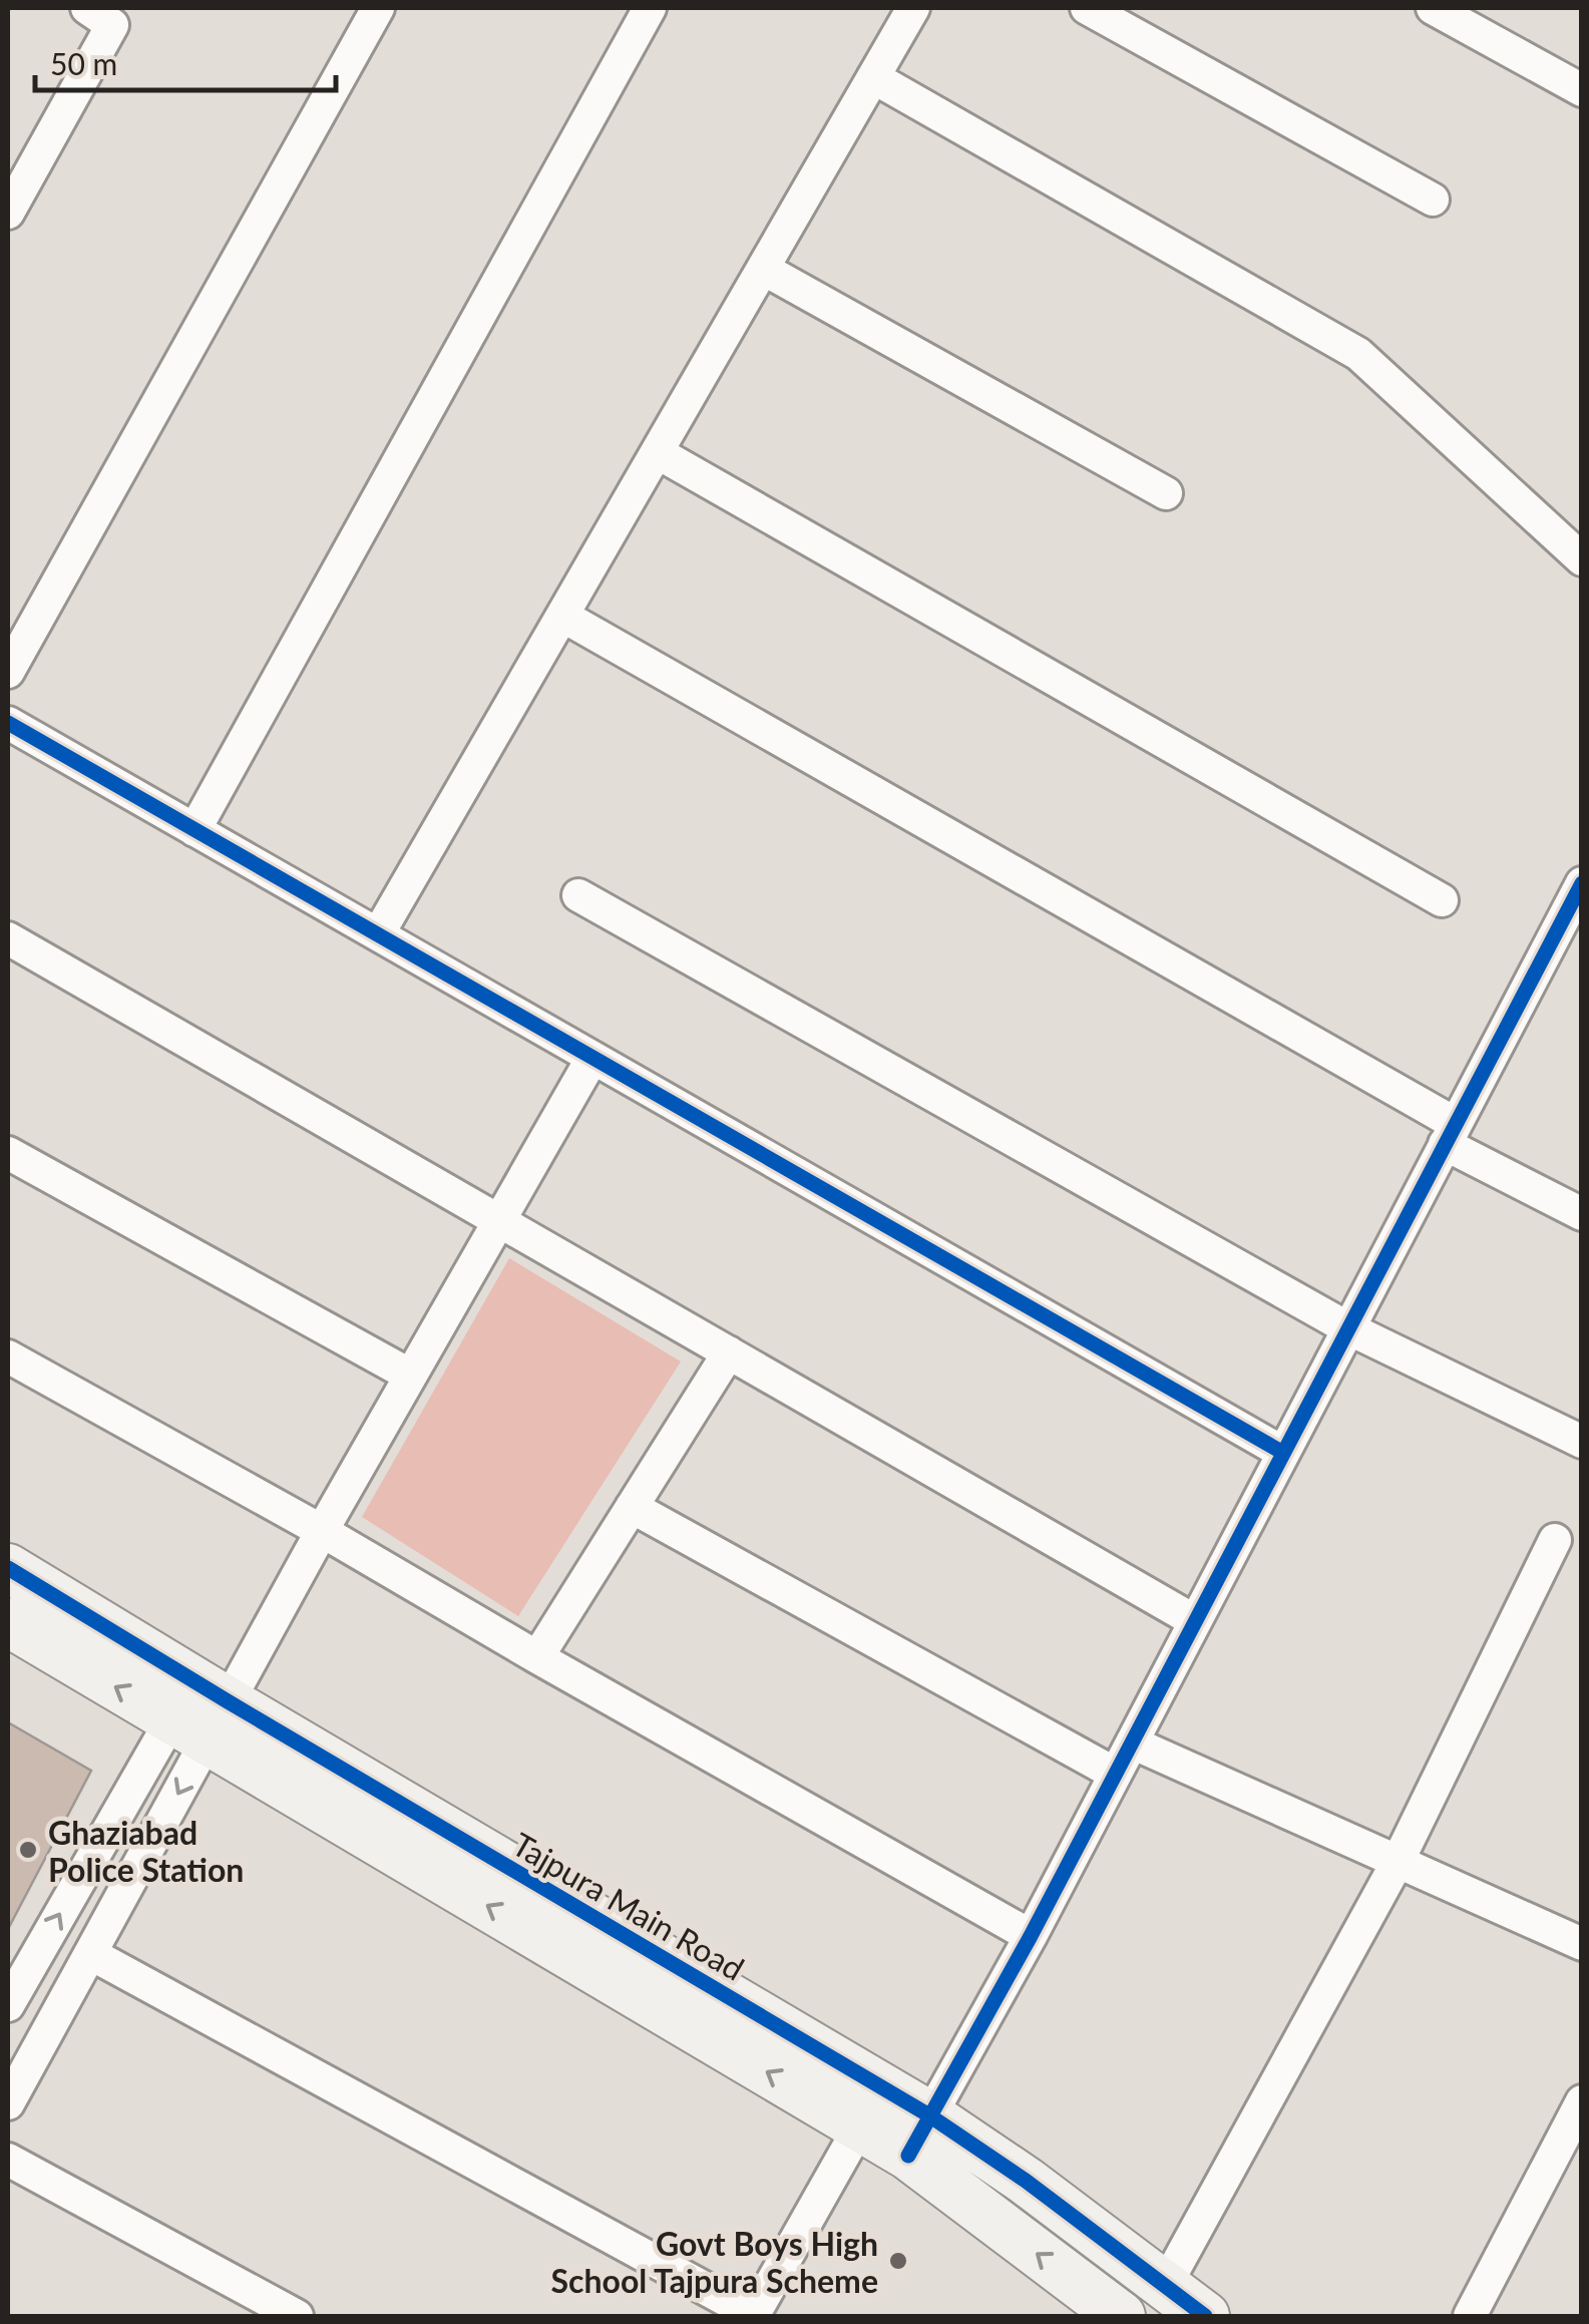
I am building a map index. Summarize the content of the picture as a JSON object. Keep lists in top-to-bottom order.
{
  "streets": {
    "street": ["Tajpura Main Road"]
  },
  "places": ["Ghaziabad Police Station", "Govt Boys High School Tajpura Scheme"],
  "scale_bar": "50 m"
}
